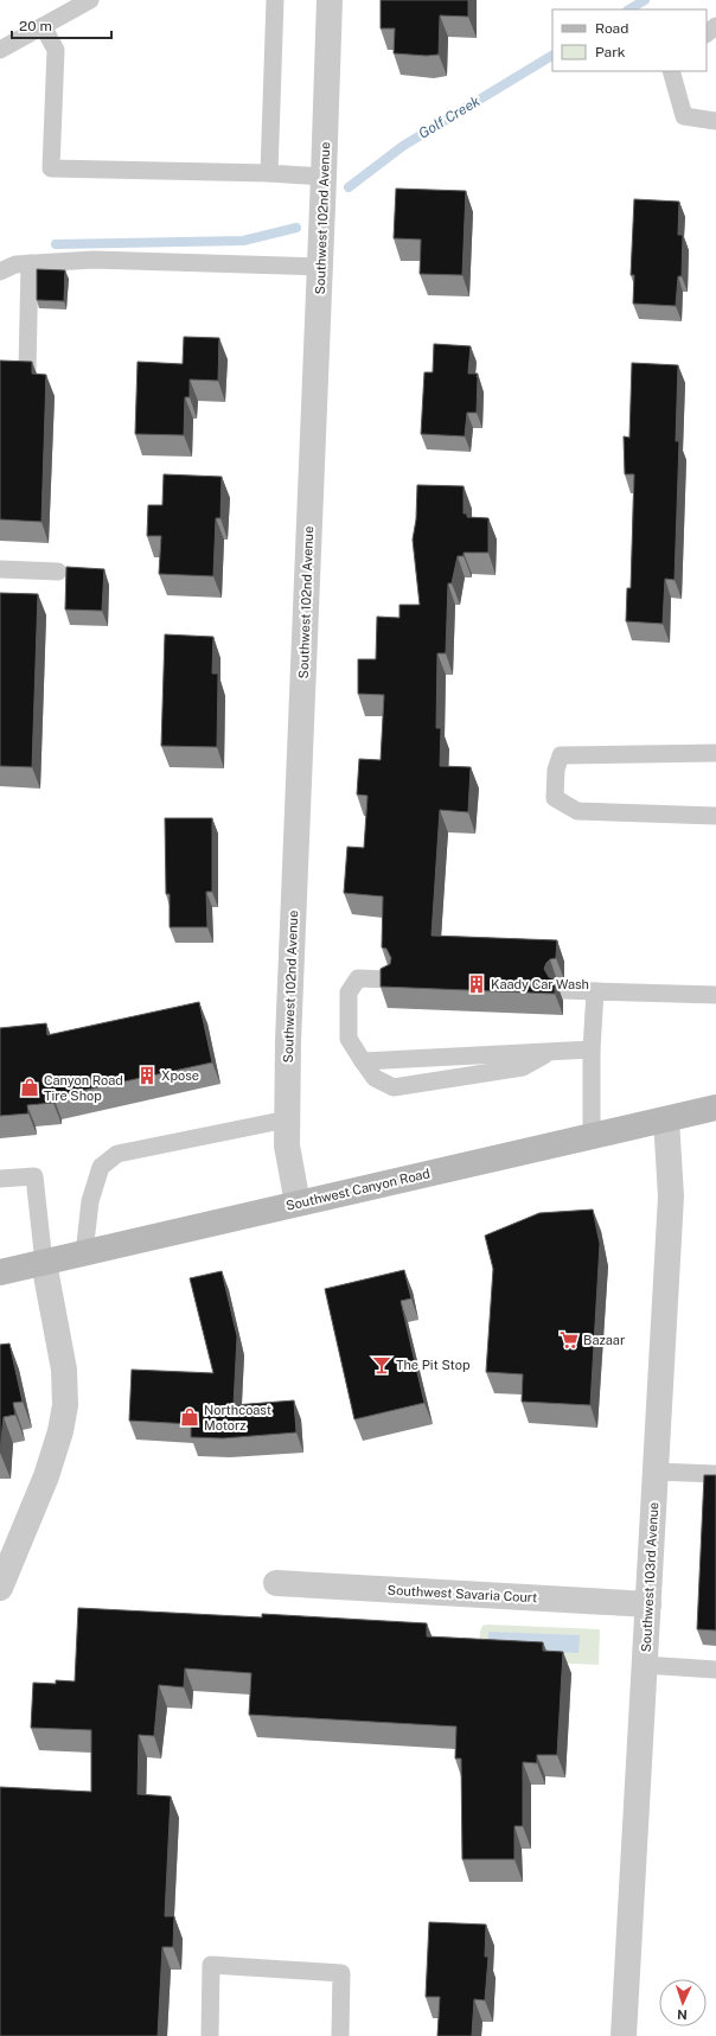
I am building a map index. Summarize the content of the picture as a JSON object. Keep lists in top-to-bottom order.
{
  "streets": {
    "main road": ["Southwest Canyon Road"],
    "street": ["Southwest 102nd Avenue", "Southwest 103rd Avenue", "Southwest Savaria Court"]
  },
  "crossings": [
    ["Southwest 102nd Avenue", "Southwest Canyon Road"],
    ["Southwest Canyon Road", "Southwest 103rd Avenue"],
    ["Southwest 103rd Avenue", "Southwest Savaria Court"]
  ],
  "water": ["Golf Creek"],
  "places": {
    "building": ["Kaady Car Wash", "Xpose"],
    "shop": ["Canyon Road Tire Shop", "Northcoast Motorz"],
    "supermarket": ["Bazaar"],
    "bar": ["The Pit Stop"]
  },
  "legend": ["Road", "Park"],
  "scale_bar": "20 m",
  "north": "bottom"
}
